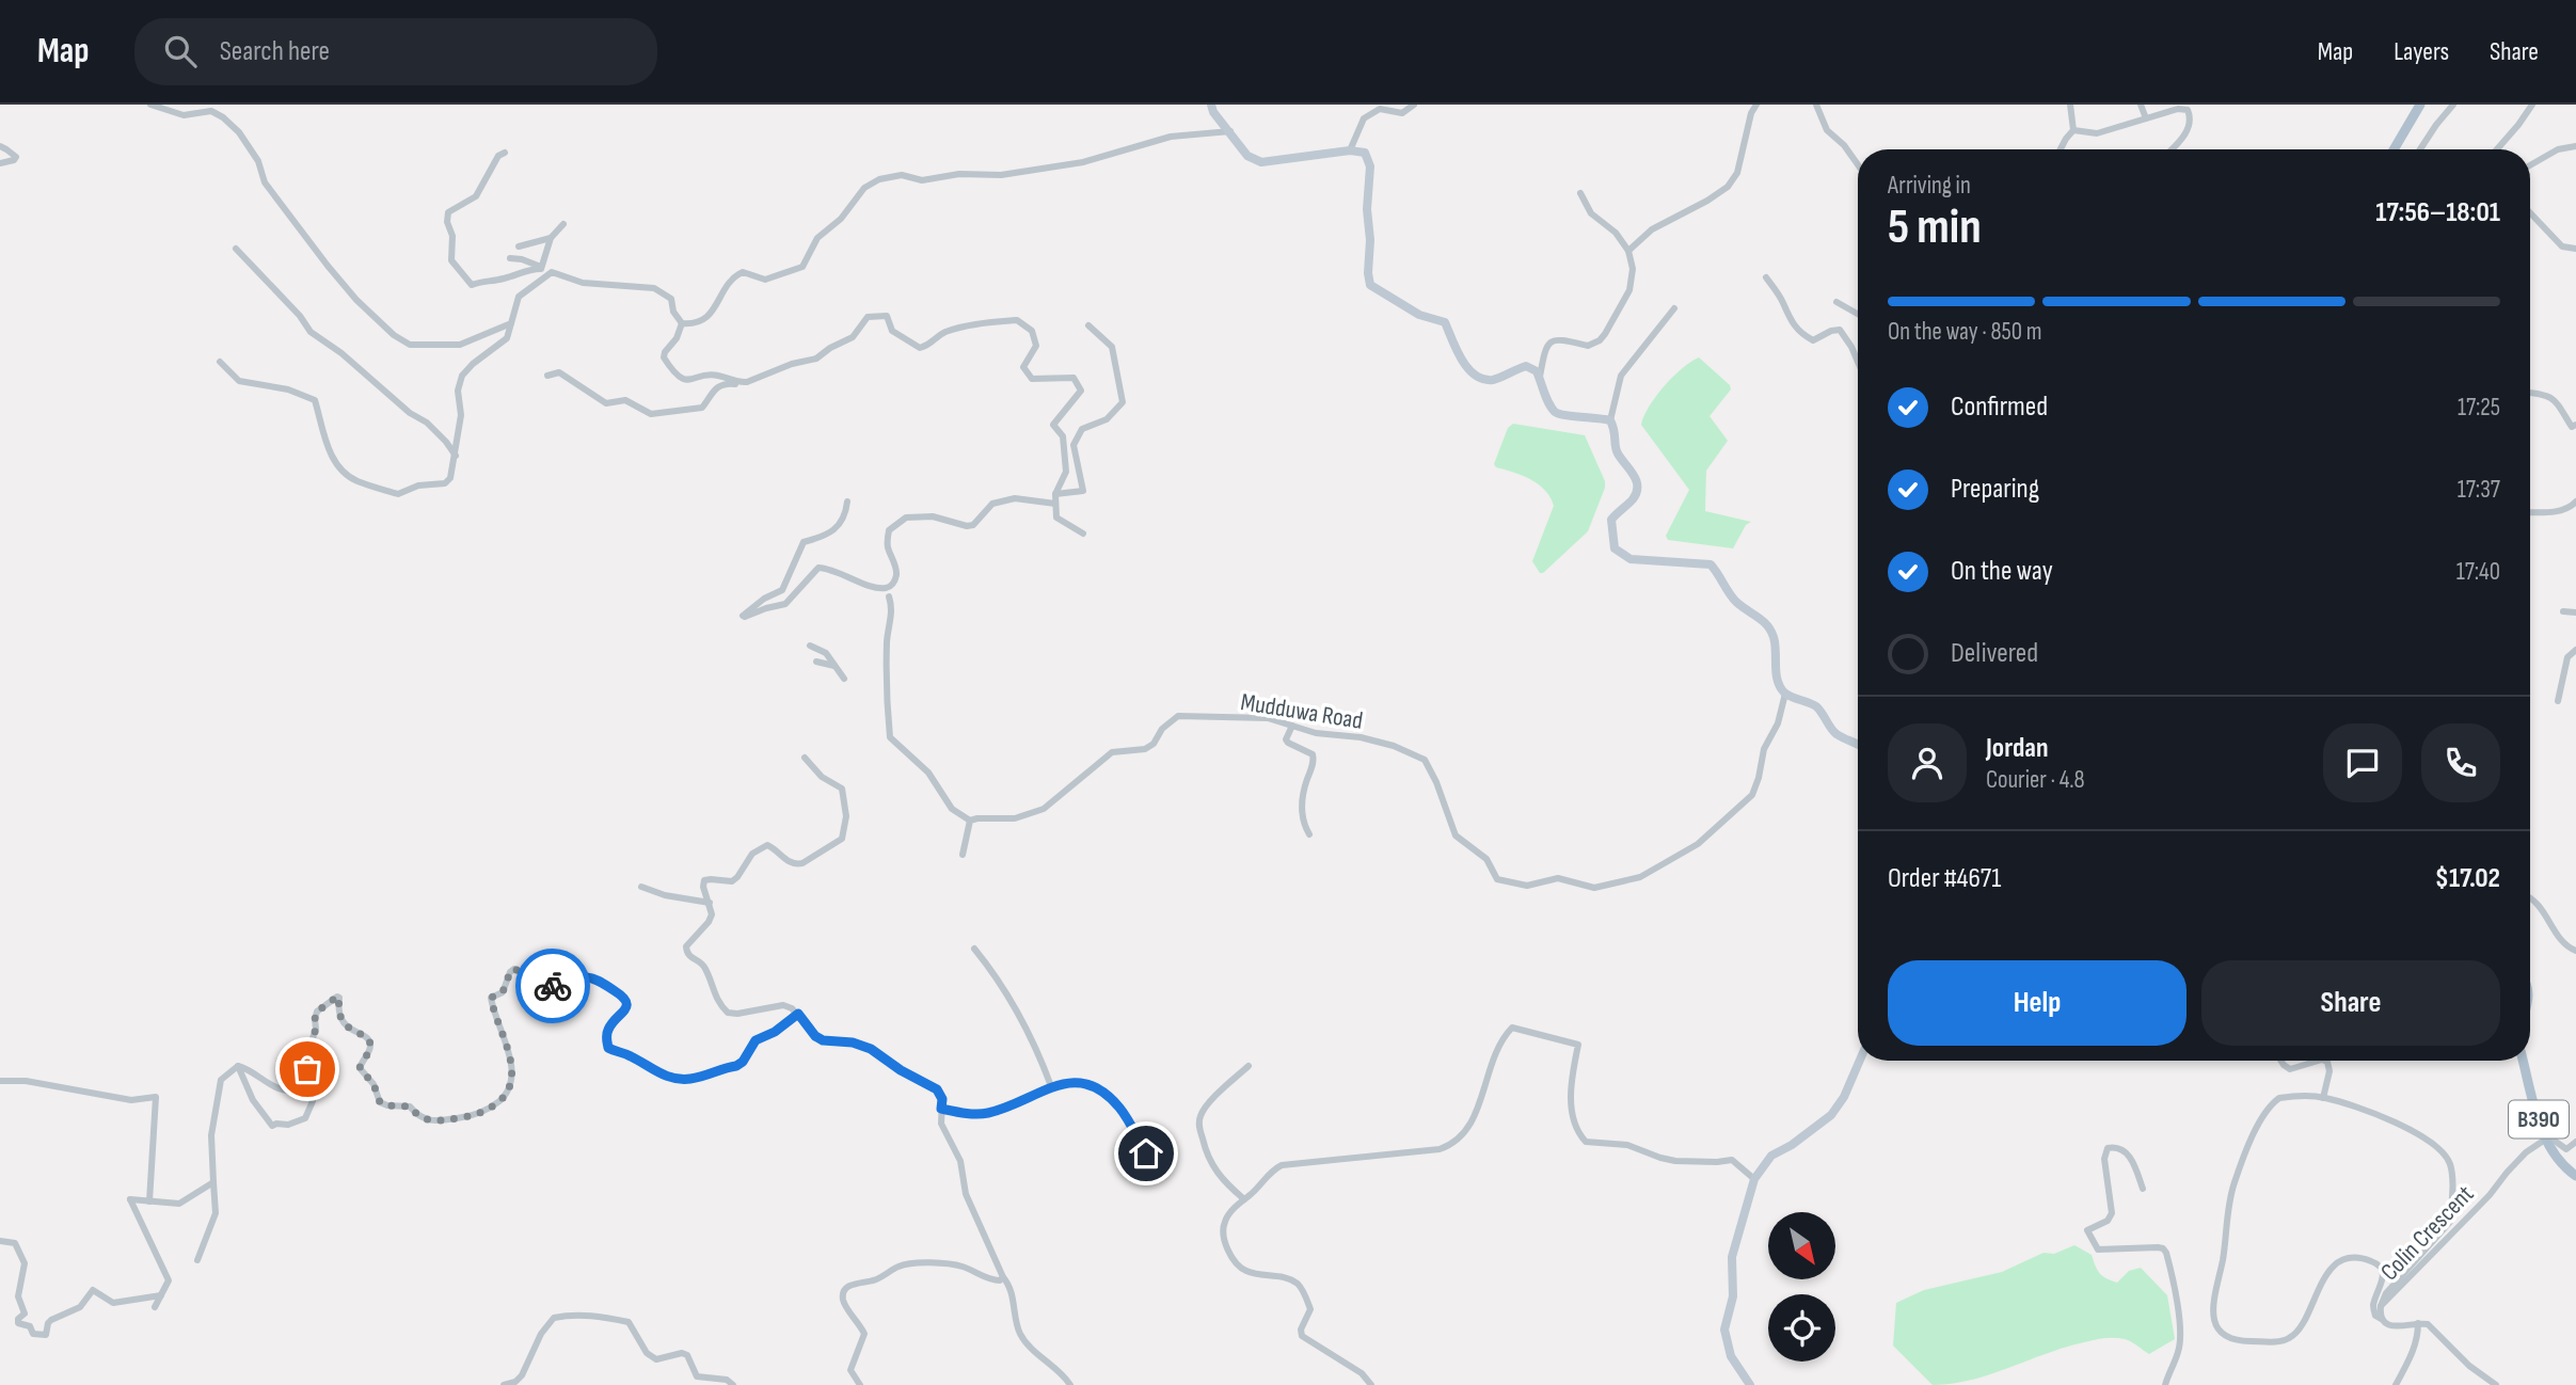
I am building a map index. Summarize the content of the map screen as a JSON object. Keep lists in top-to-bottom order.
{
  "streets": {
    "main road": ["B390"],
    "street": ["Mudduwa Road", "Colin Crescent"]
  },
  "crossings": [
    ["B390", "Colin Crescent"]
  ],
  "north": "bottom right",
  "page": {
    "header": "Map",
    "search": "Search here",
    "nav": ["Map", "Layers", "Share"],
    "heading": ["5 min", "Arriving in", "17:56–18:01"],
    "panel": [
      "Jordan",
      "Courier · 4.8",
      "Order #4671",
      "$17.02"
    ],
    "bar": "On the way · 850 m",
    "list": [
      ["Confirmed", "17:25"],
      ["Preparing", "17:37"],
      ["On the way", "17:40"],
      "Delivered"
    ],
    "buttons": ["Help", "Share"]
  }
}
